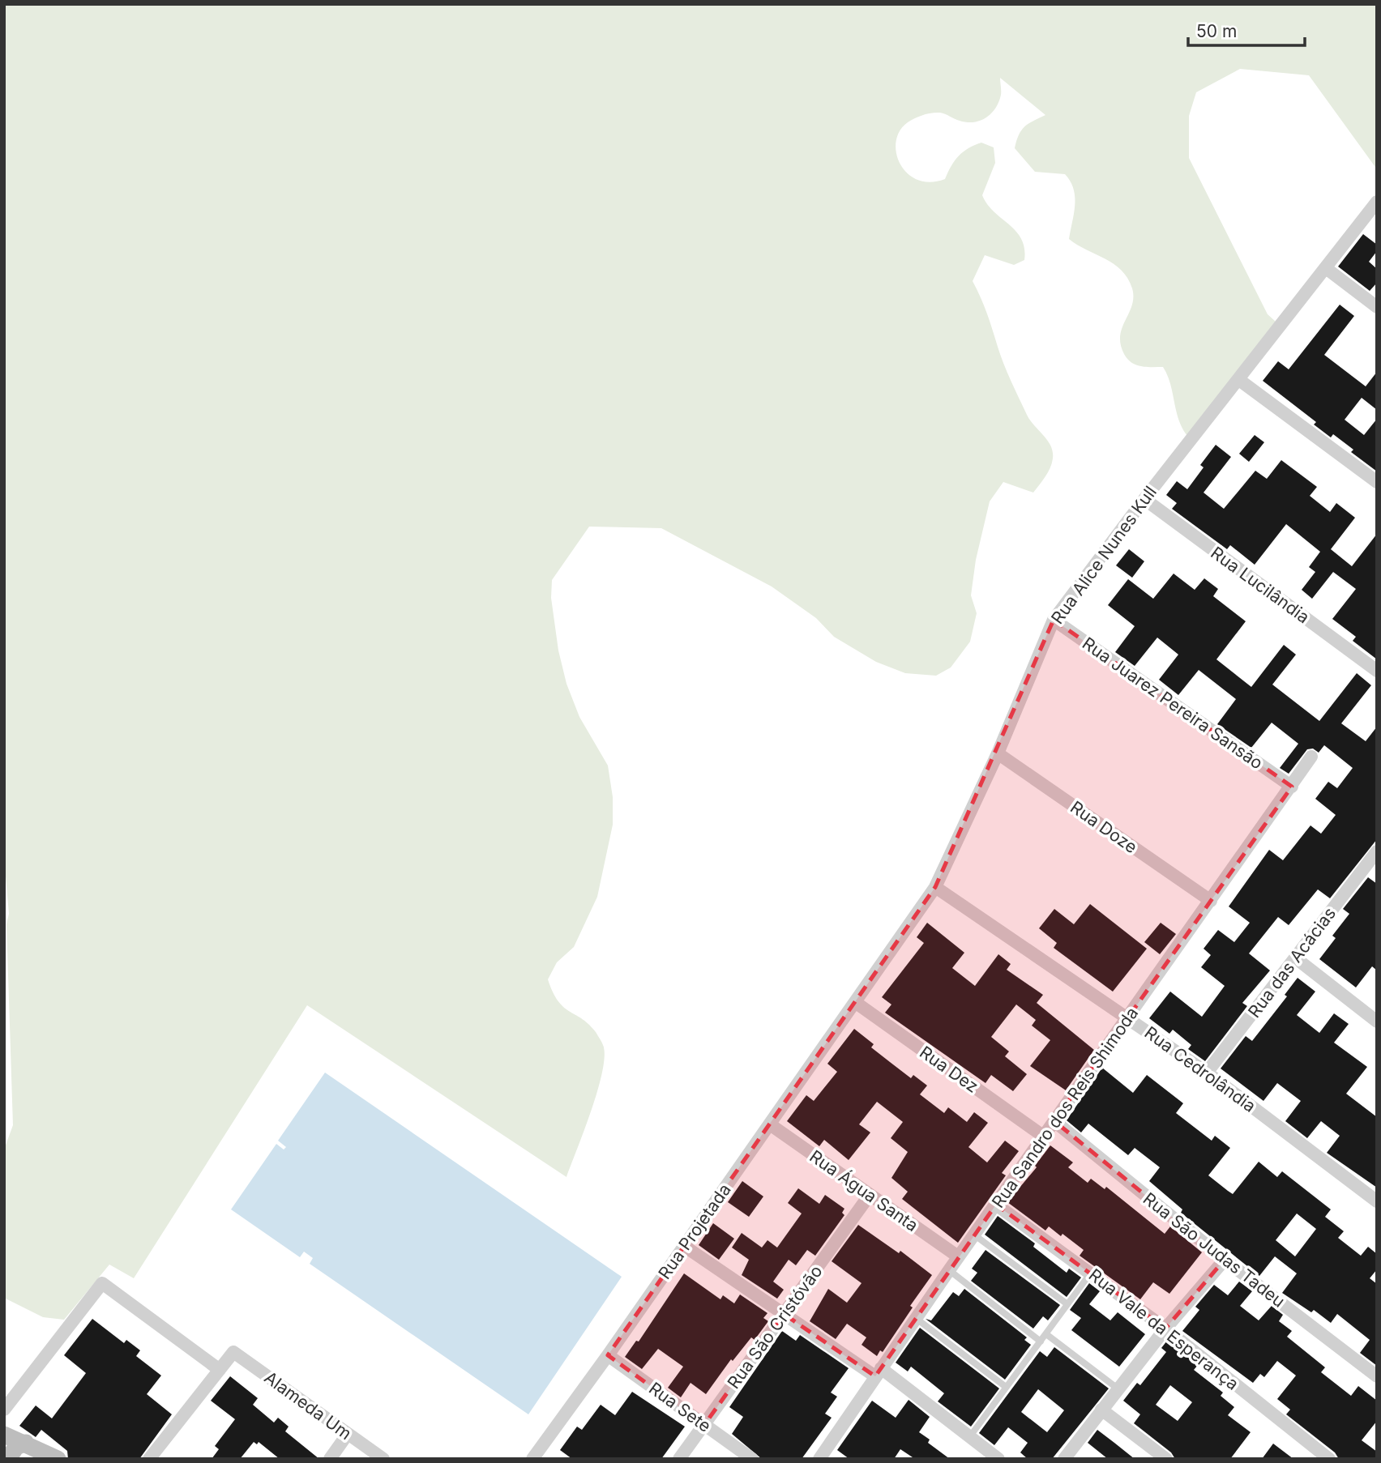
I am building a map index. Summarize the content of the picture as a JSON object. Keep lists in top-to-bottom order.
{
  "streets": {
    "street": [
      "Rua Alice Nunes Kull",
      "Rua Lucilândia",
      "Rua Juarez Pereira Sansão",
      "Rua Doze",
      "Rua das Acácias",
      "Rua Dez",
      "Rua Cedrolândia",
      "Rua Sandro dos Reis Shimoda",
      "Rua Água Santa",
      "Rua Projetada",
      "Rua São Judas Tadeu",
      "Rua São Cristóvão",
      "Rua Vale da Esperança",
      "Alameda Um",
      "Rua Sete"
    ]
  },
  "crossings": [
    ["Rua Alice Nunes Kull", "Rua Lucilândia"],
    ["Rua Alice Nunes Kull", "Rua Juarez Pereira Sansão"],
    ["Rua Alice Nunes Kull", "Rua Doze"],
    ["Rua Alice Nunes Kull", "Rua Dez"],
    ["Rua Alice Nunes Kull", "Rua Cedrolândia"],
    ["Rua Alice Nunes Kull", "Rua Projetada"],
    ["Rua Juarez Pereira Sansão", "Rua Sandro dos Reis Shimoda"],
    ["Rua Doze", "Rua Sandro dos Reis Shimoda"],
    ["Rua das Acácias", "Rua Cedrolândia"],
    ["Rua Dez", "Rua Sandro dos Reis Shimoda"],
    ["Rua Dez", "Rua Projetada"],
    ["Rua Cedrolândia", "Rua Sandro dos Reis Shimoda"],
    ["Rua Sandro dos Reis Shimoda", "Rua Água Santa"],
    ["Rua Sandro dos Reis Shimoda", "Rua São Judas Tadeu"],
    ["Rua Sandro dos Reis Shimoda", "Rua Vale da Esperança"],
    ["Rua Água Santa", "Rua Projetada"],
    ["Rua Água Santa", "Rua São Cristóvão"],
    ["Rua Projetada", "Rua Sete"],
    ["Rua São Cristóvão", "Rua Sete"]
  ],
  "scale_bar": "50 m"
}
